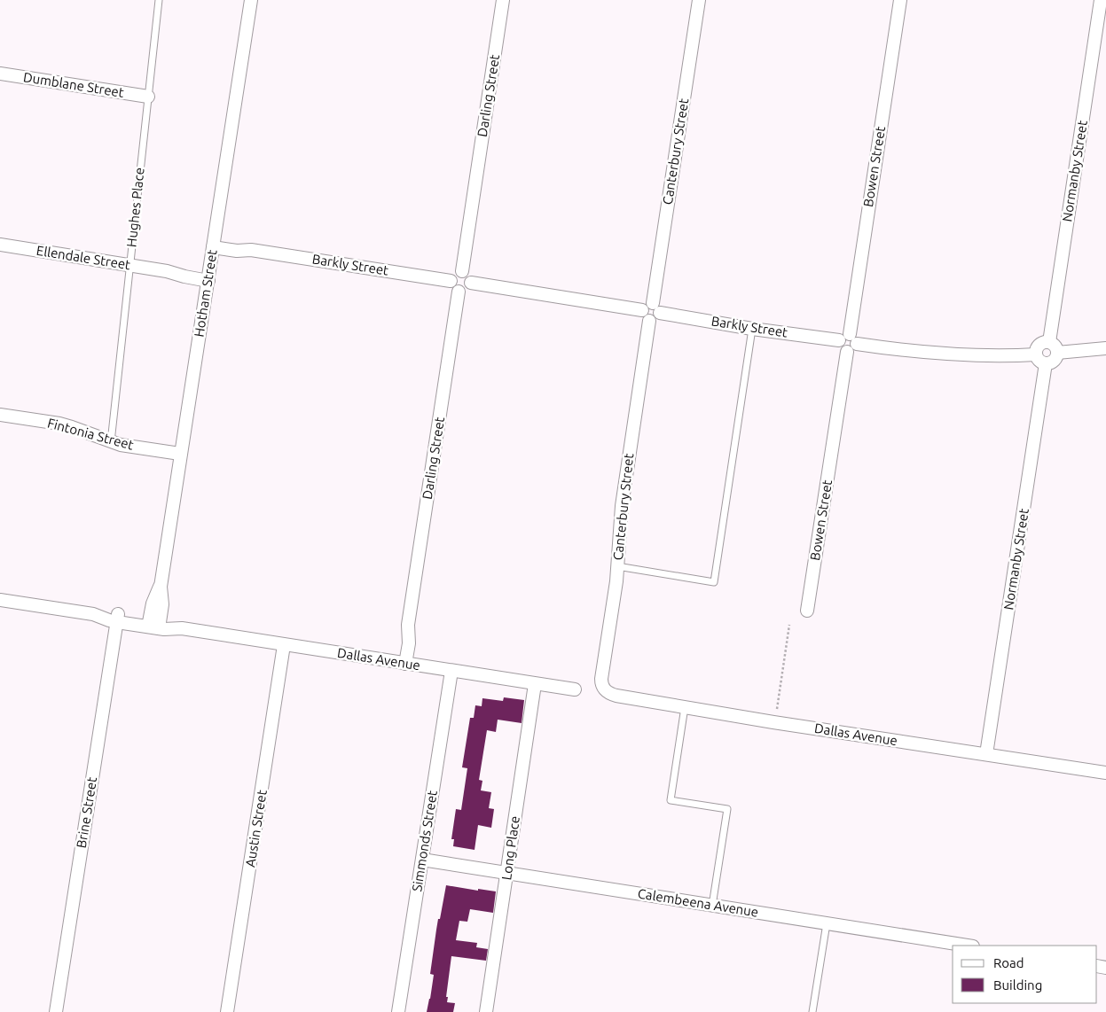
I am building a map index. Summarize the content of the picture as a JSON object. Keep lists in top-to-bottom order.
{
  "streets": {
    "street": [
      "Dumblane Street",
      "Darling Street",
      "Canterbury Street",
      "Bowen Street",
      "Normanby Street",
      "Ellendale Street",
      "Barkly Street",
      "Hotham Street",
      "Fintonia Street",
      "Dallas Avenue",
      "Brine Street",
      "Austin Street",
      "Simmonds Street",
      "Long Place",
      "Calembeena Avenue"
    ],
    "lane": ["Hughes Place"]
  },
  "crossings": [
    ["Dumblane Street", "Hughes Place"],
    ["Darling Street", "Barkly Street"],
    ["Darling Street", "Dallas Avenue"],
    ["Canterbury Street", "Barkly Street"],
    ["Canterbury Street", "Dallas Avenue"],
    ["Bowen Street", "Barkly Street"],
    ["Normanby Street", "Dallas Avenue"],
    ["Hughes Place", "Ellendale Street"],
    ["Hughes Place", "Fintonia Street"],
    ["Ellendale Street", "Hotham Street"],
    ["Barkly Street", "Hotham Street"],
    ["Hotham Street", "Fintonia Street"],
    ["Hotham Street", "Dallas Avenue"],
    ["Dallas Avenue", "Brine Street"],
    ["Dallas Avenue", "Austin Street"],
    ["Dallas Avenue", "Simmonds Street"],
    ["Dallas Avenue", "Long Place"],
    ["Simmonds Street", "Calembeena Avenue"],
    ["Long Place", "Calembeena Avenue"]
  ],
  "legend": ["Road", "Building"]
}
